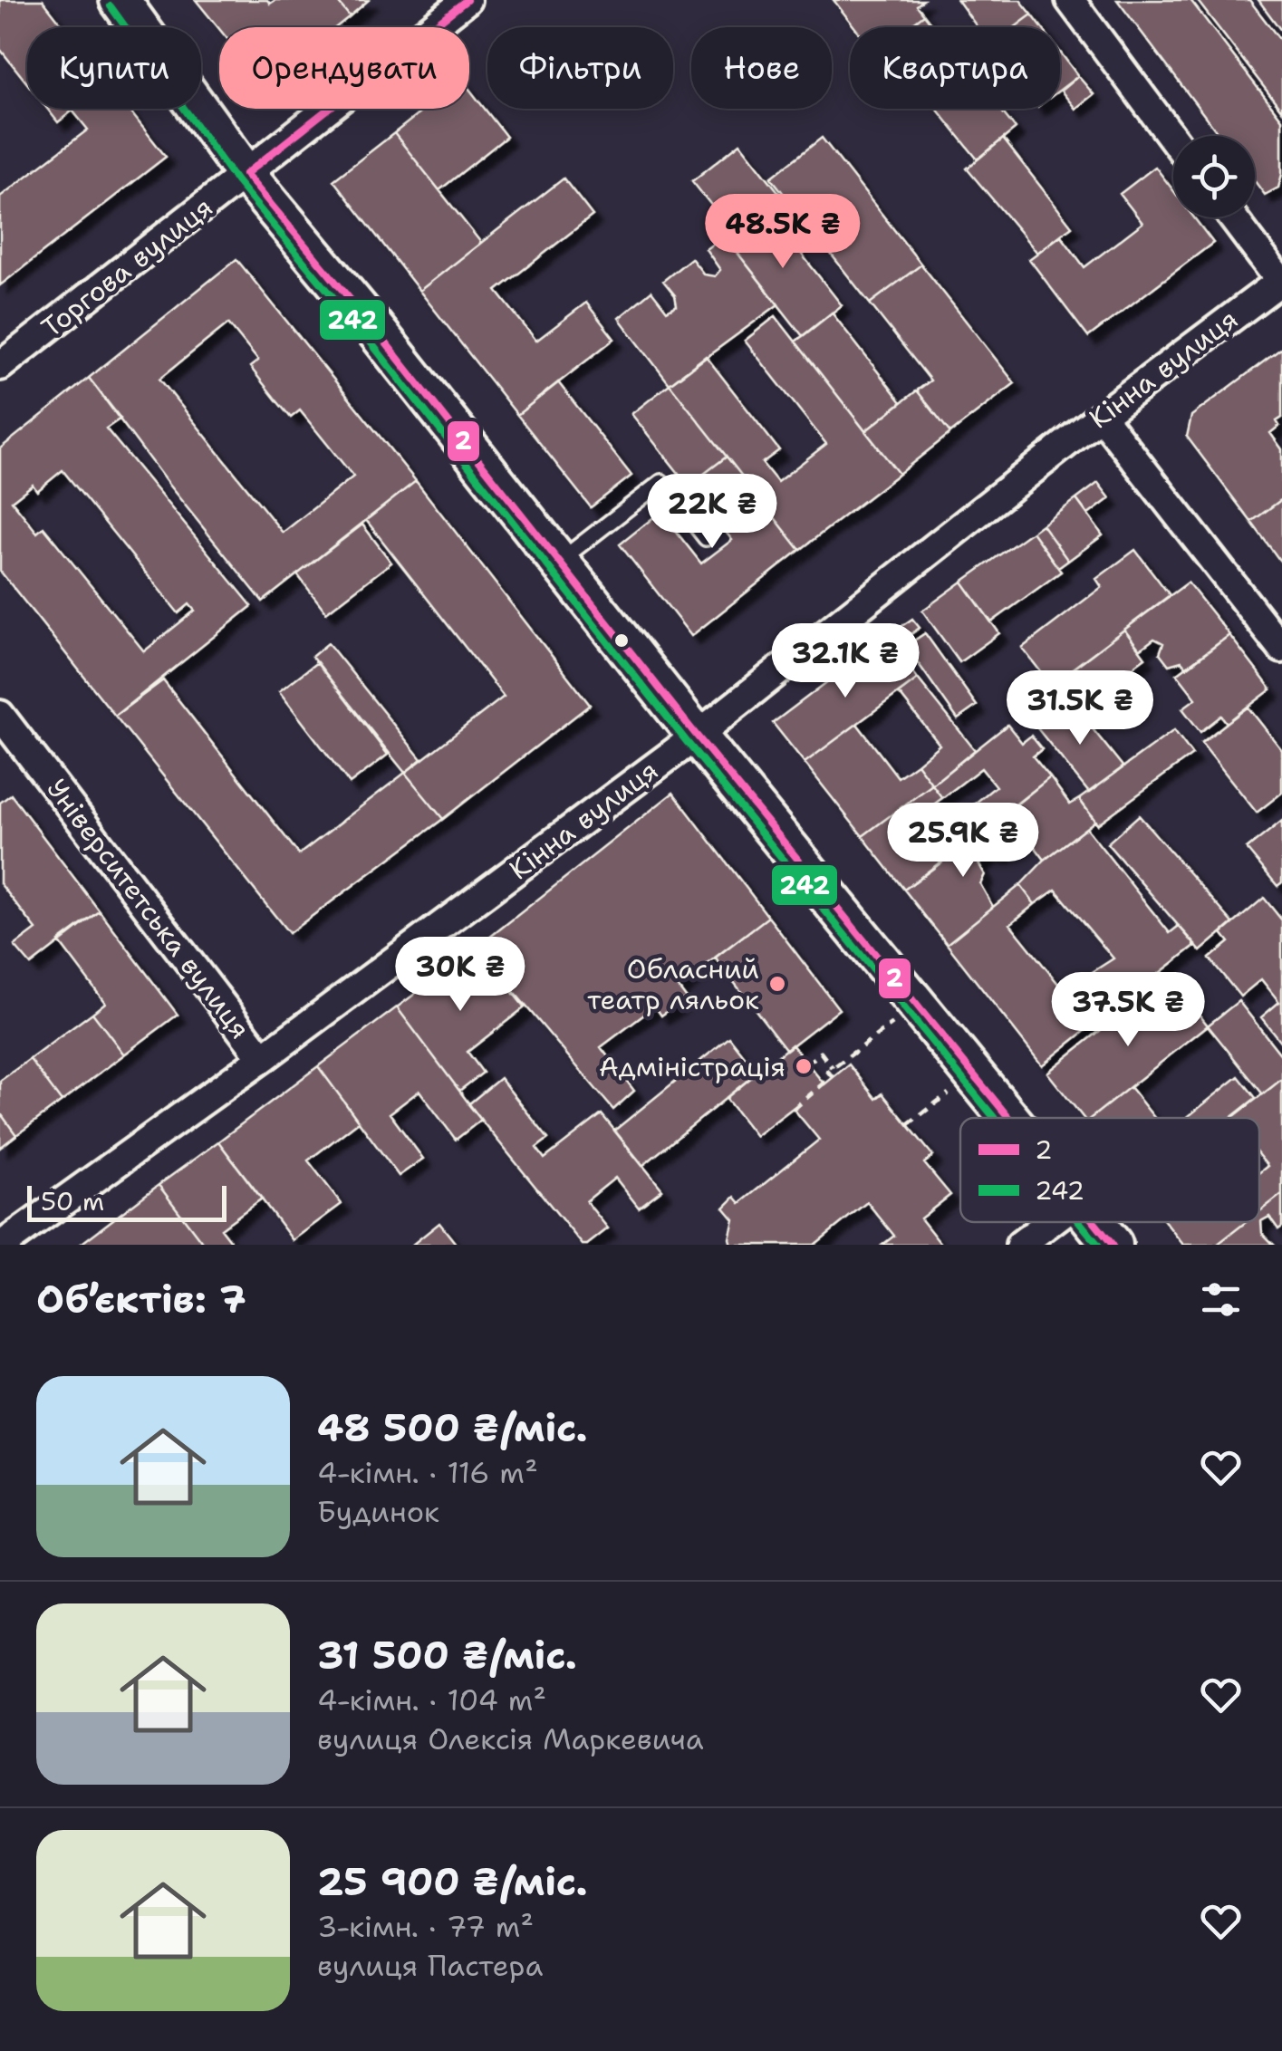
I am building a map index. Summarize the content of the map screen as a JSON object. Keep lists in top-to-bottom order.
{
  "streets": {
    "street": ["Торгова вулиця", "Кінна вулиця", "Університетська вулиця"]
  },
  "crossings": [
    ["Кінна вулиця", "Університетська вулиця"]
  ],
  "places": ["Обласний театр ляльок", "Адміністрація"],
  "lines": ["transit line 2", "transit line 242"],
  "legend": ["2", "242"],
  "scale_bar": "50 m",
  "page": {
    "chip": [
      "Купити",
      "Орендувати",
      "Фільтри",
      "Нове",
      "Квартира"
    ],
    "price": [
      "48.5K ₴",
      "22K ₴",
      "32.1K ₴",
      "31.5K ₴",
      "25.9K ₴",
      "30K ₴",
      "37.5K ₴"
    ],
    "scale": "50 m",
    "heading": "Об’єктів: 7",
    "list": [
      {
        "name": "48 500 ₴/міс.",
        "note": "4-кімн. · 116 m² · Будинок"
      },
      {
        "name": "31 500 ₴/міс.",
        "note": "4-кімн. · 104 m² · вулиця Олексія Маркевича"
      },
      {
        "name": "25 900 ₴/міс.",
        "note": "3-кімн. · 77 m² · вулиця Пастера"
      }
    ]
  }
}
